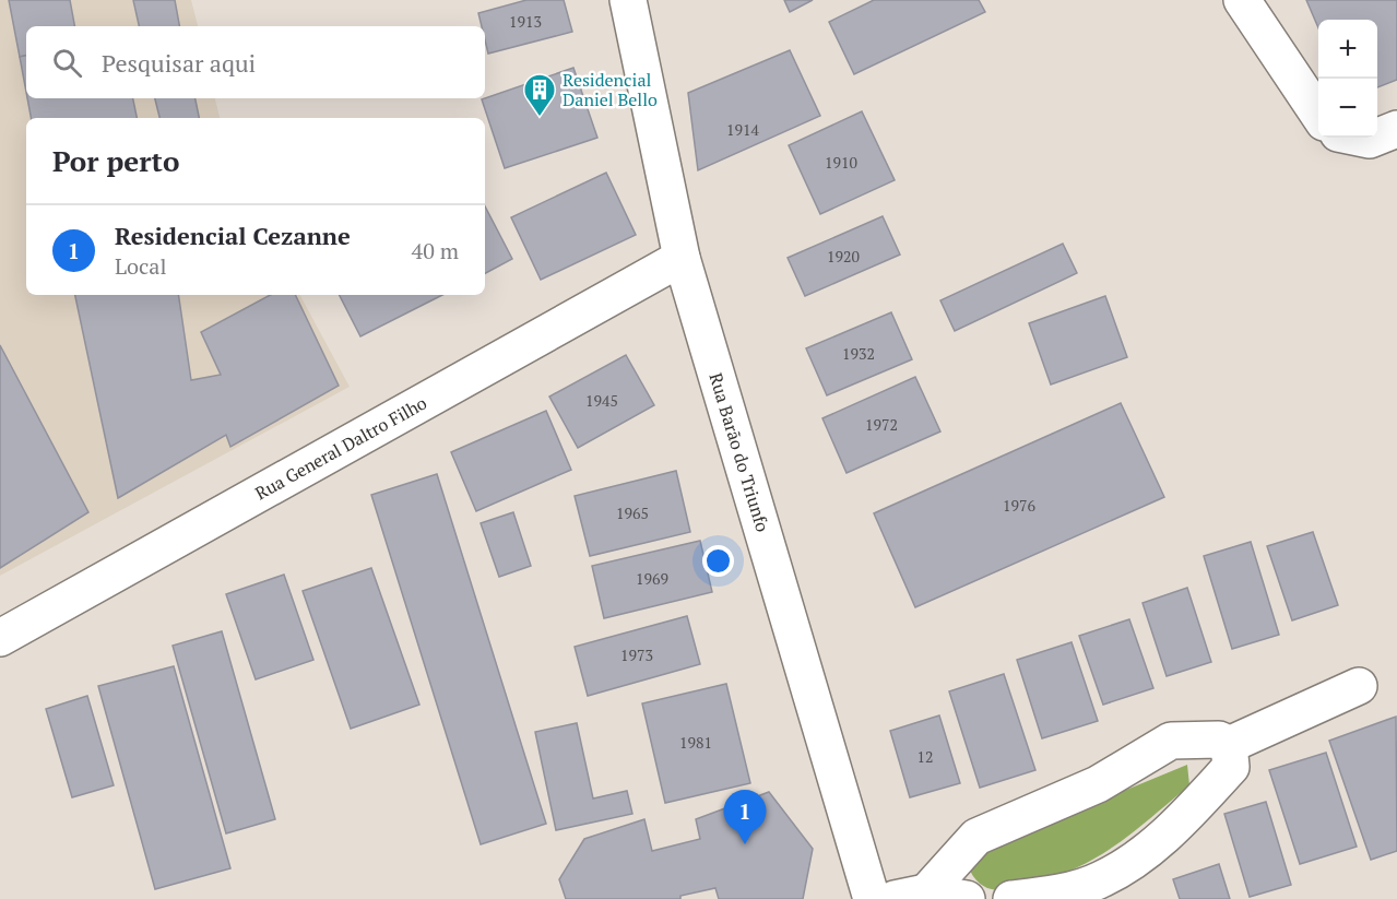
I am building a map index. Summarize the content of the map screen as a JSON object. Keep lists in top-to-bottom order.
{
  "streets": {
    "street": ["Rua General Daltro Filho", "Rua Barão do Triunfo"]
  },
  "crossings": [
    ["Rua General Daltro Filho", "Rua Barão do Triunfo"]
  ],
  "places": {
    "building": ["Residencial Daniel Bello"]
  },
  "house_numbers": [
    "1913",
    "1914",
    "1910",
    "1920",
    "1932",
    "1945",
    "1972",
    "1976",
    "1965",
    "1969",
    "1973",
    "1981",
    "12"
  ],
  "page": {
    "map_buttons": ["+", "−"],
    "search": "Pesquisar aqui",
    "heading": "Por perto",
    "list": [
      {
        "mark": "1",
        "name": "Residencial Cezanne",
        "note": "Local",
        "value": "40 m"
      }
    ],
    "pins": "1"
  }
}
